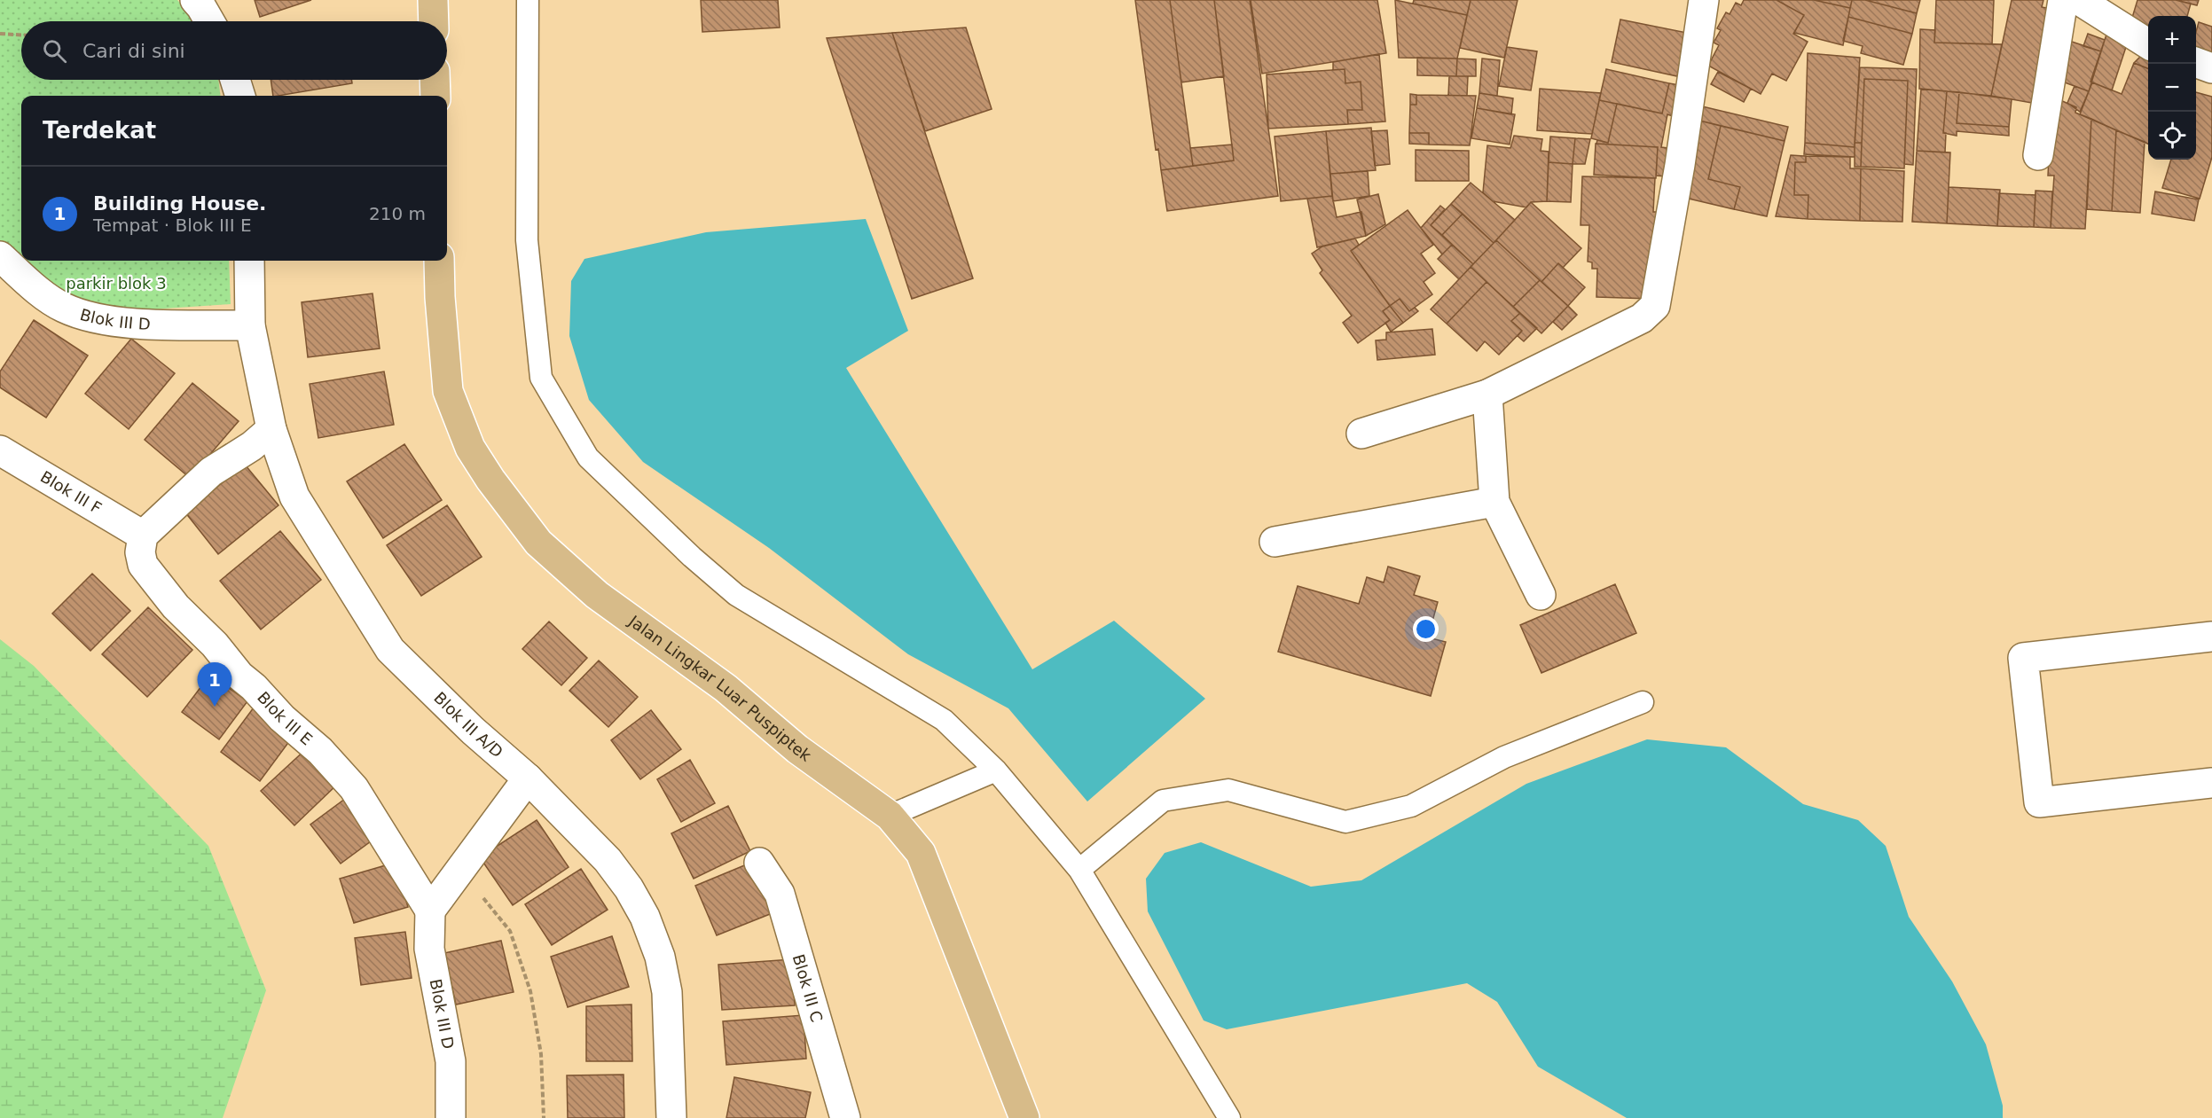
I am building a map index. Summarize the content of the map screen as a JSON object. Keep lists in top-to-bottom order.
{
  "streets": {
    "main road": ["Jalan Lingkar Luar Puspiptek"],
    "street": [
      "Blok III D",
      "Blok III F",
      "Blok III E",
      "Blok III A/D",
      "Blok III C"
    ]
  },
  "crossings": [
    ["Blok III D", "Blok III E"],
    ["Blok III D", "Blok III A/D"],
    ["Blok III F", "Blok III E"]
  ],
  "parks": ["parkir blok 3"],
  "page": {
    "map_buttons": ["+", "−"],
    "search": "Cari di sini",
    "heading": "Terdekat",
    "list": [
      {
        "mark": "1",
        "name": "Building House.",
        "note": "Tempat · Blok III E",
        "value": "210 m"
      }
    ],
    "pins": "1"
  }
}
